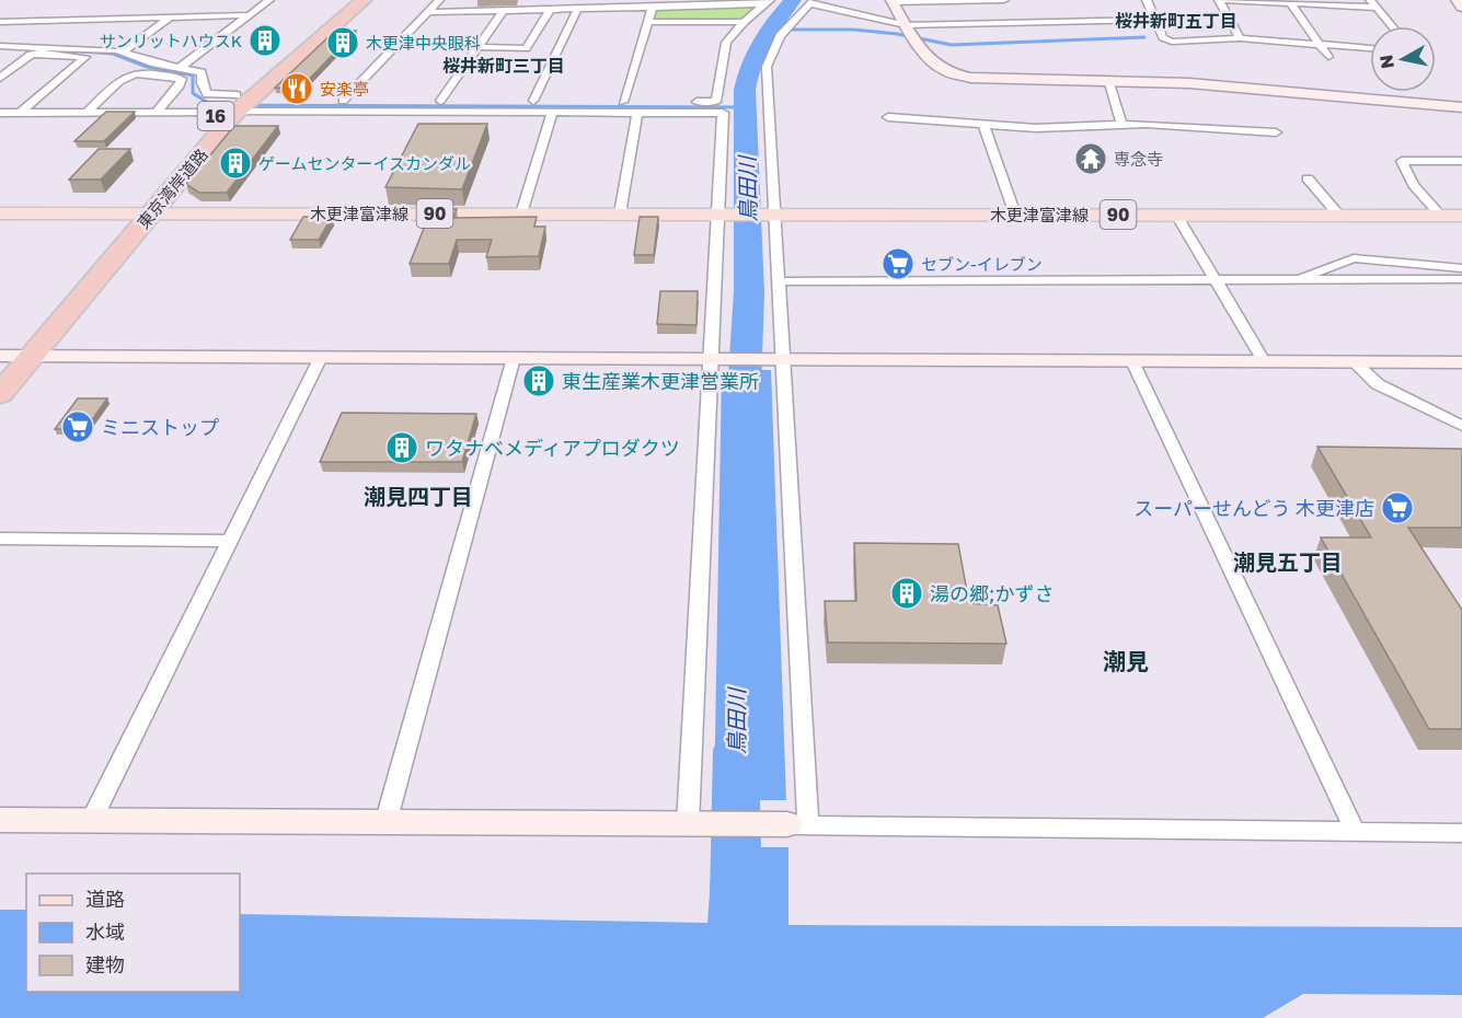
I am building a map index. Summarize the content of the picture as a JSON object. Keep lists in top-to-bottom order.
{
  "streets": {
    "highway": ["16", "東京湾岸道路"],
    "main road": ["木更津富津線", "90"]
  },
  "crossings": [
    ["東京湾岸道路", "木更津富津線"],
    ["木更津富津線", "90"]
  ],
  "districts": [
    "桜井新町五丁目",
    "桜井新町三丁目",
    "潮見四丁目",
    "潮見五丁目",
    "潮見"
  ],
  "water": ["鳥田川"],
  "places": {
    "building": [
      "サンリットハウスK",
      "木更津中央眼科",
      "ゲームセンターイスカンダル",
      "東生産業木更津営業所",
      "ワタナベメディアプロダクツ",
      "湯の郷;かずさ"
    ],
    "restaurant": ["安楽亭"],
    "temple": ["専念寺"],
    "supermarket": ["セブン-イレブン", "ミニストップ", "スーパーせんどう 木更津店"]
  },
  "legend": ["道路", "水域", "建物"],
  "north": "left"
}
